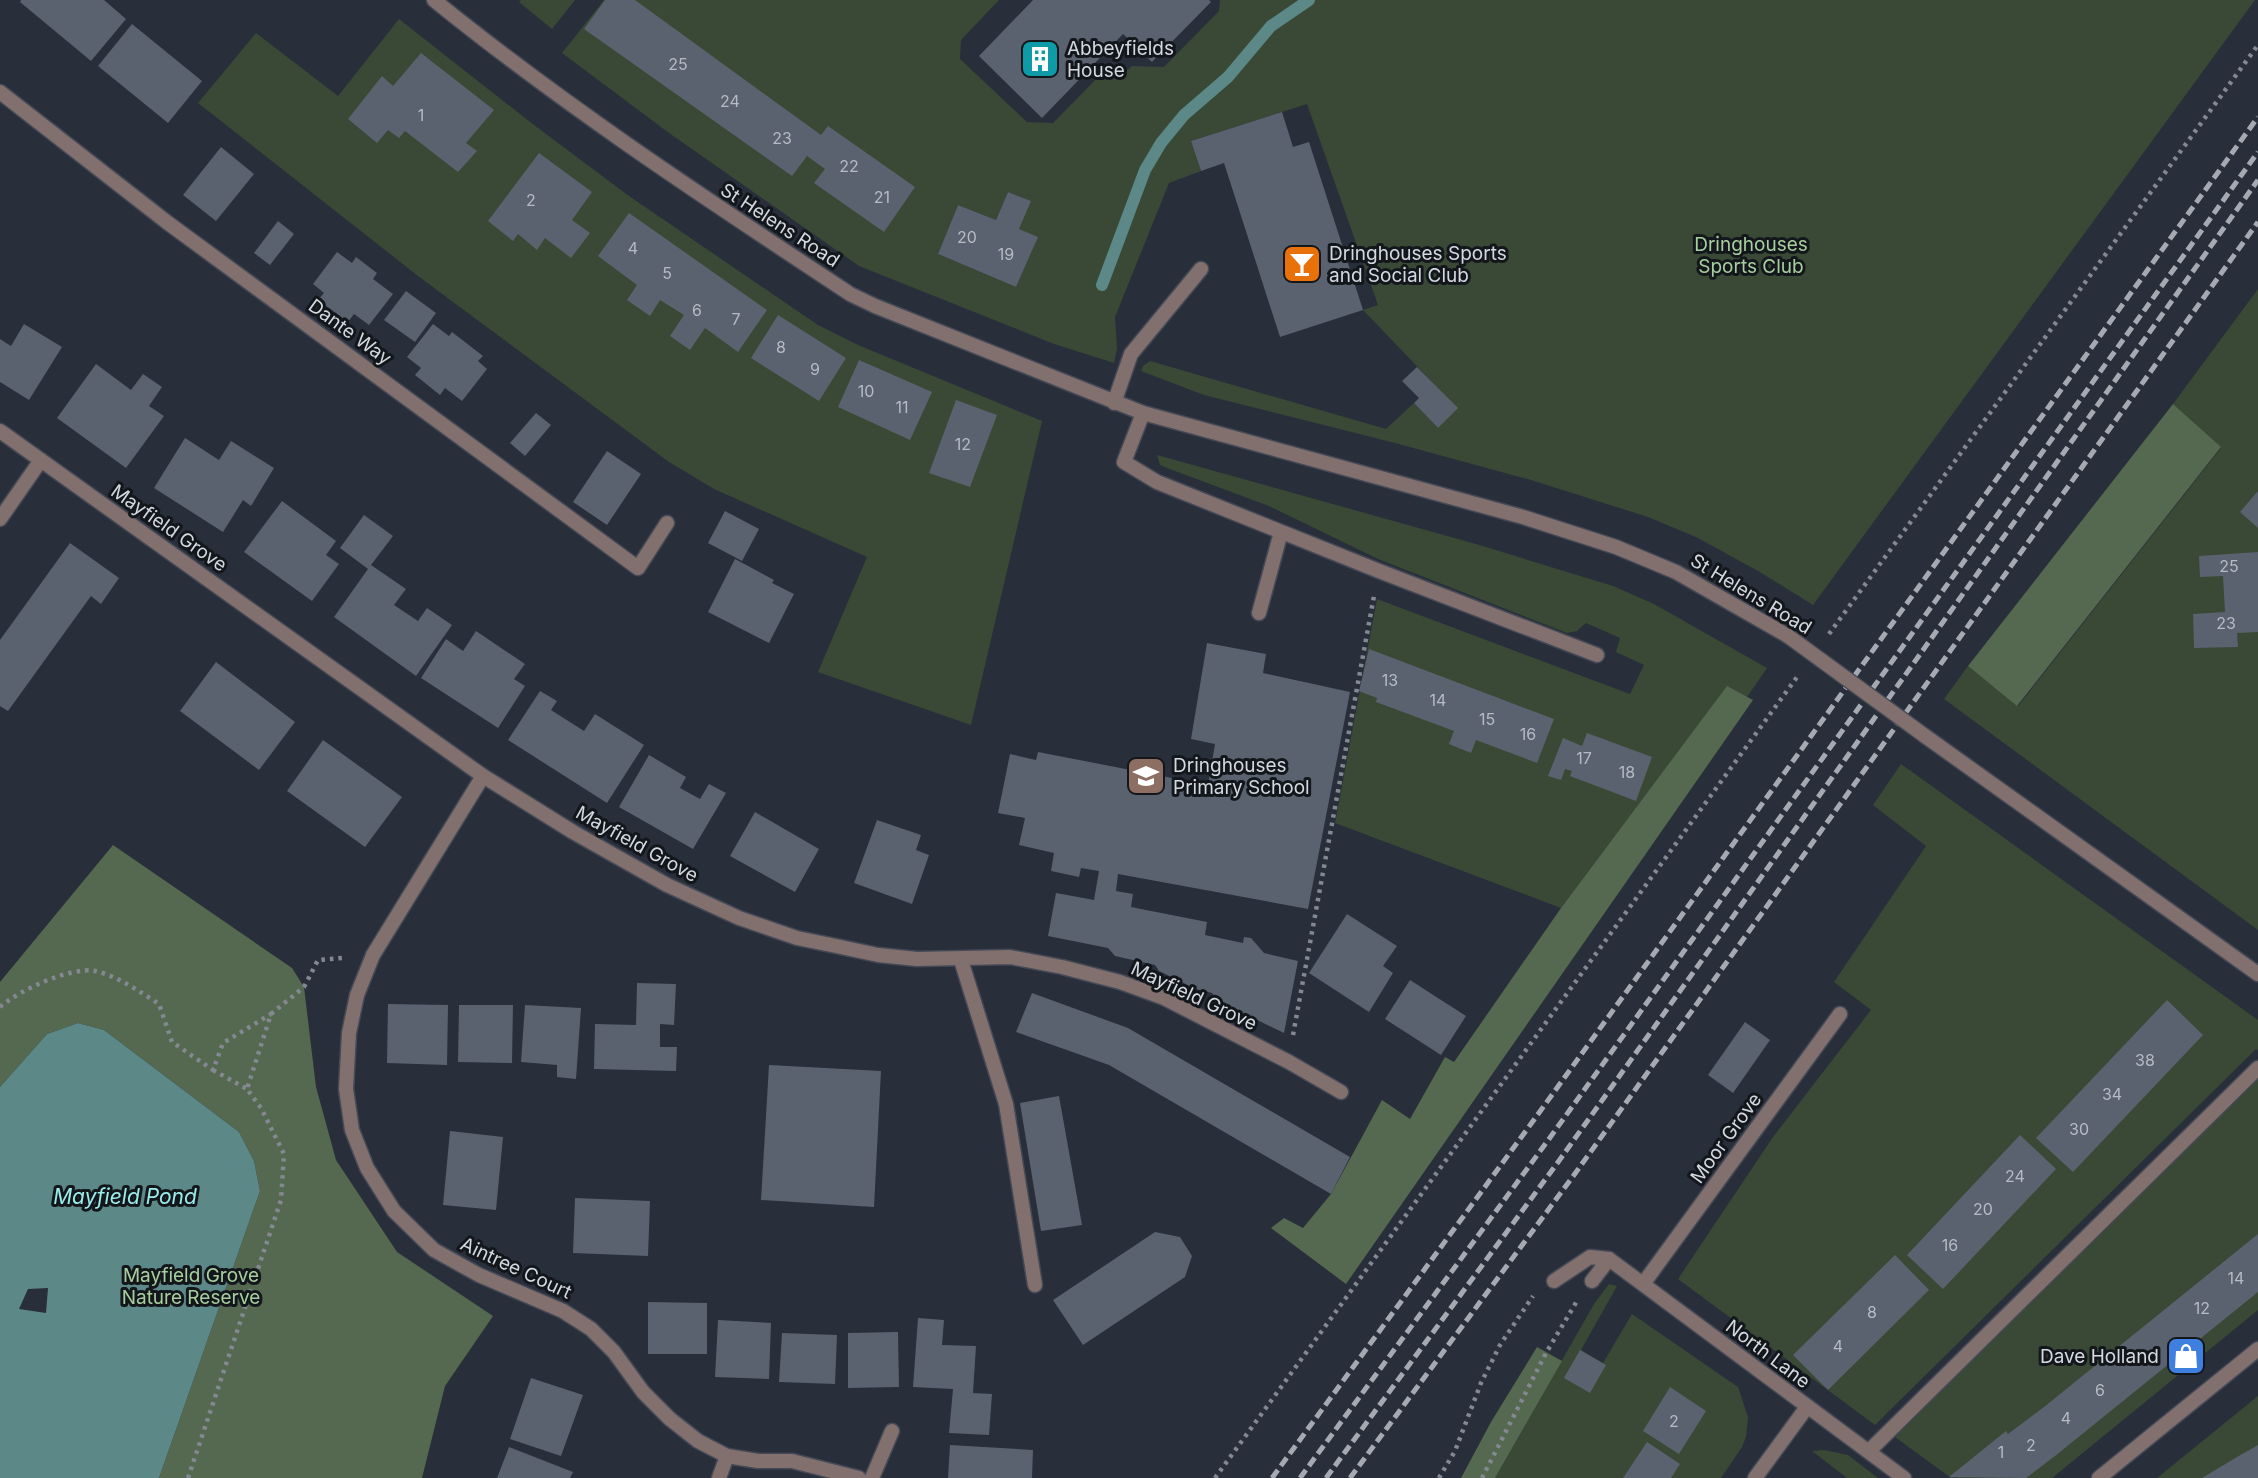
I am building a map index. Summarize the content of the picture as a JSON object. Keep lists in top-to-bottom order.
{
  "streets": {
    "street": [
      "St Helens Road",
      "Dante Way",
      "Mayfield Grove",
      "Moor Grove",
      "Aintree Court",
      "North Lane"
    ]
  },
  "crossings": [
    ["Mayfield Grove", "Aintree Court"],
    ["Moor Grove", "North Lane"]
  ],
  "water": ["Mayfield Pond"],
  "parks": ["Dringhouses Sports Club", "Mayfield Grove Nature Reserve"],
  "places": {
    "building": ["Abbeyfields House"],
    "bar": ["Dringhouses Sports and Social Club"],
    "school or university": ["Dringhouses Primary School"],
    "shop": ["Dave Holland"]
  },
  "house_numbers": [
    "25",
    "24",
    "1",
    "23",
    "22",
    "21",
    "2",
    "20",
    "4",
    "19",
    "5",
    "6",
    "7",
    "8",
    "9",
    "10",
    "11",
    "12",
    "25",
    "23",
    "13",
    "14",
    "15",
    "16",
    "17",
    "18",
    "38",
    "34",
    "30",
    "24",
    "20",
    "16",
    "14",
    "12",
    "8",
    "4",
    "6",
    "4",
    "2",
    "2",
    "1"
  ]
}
